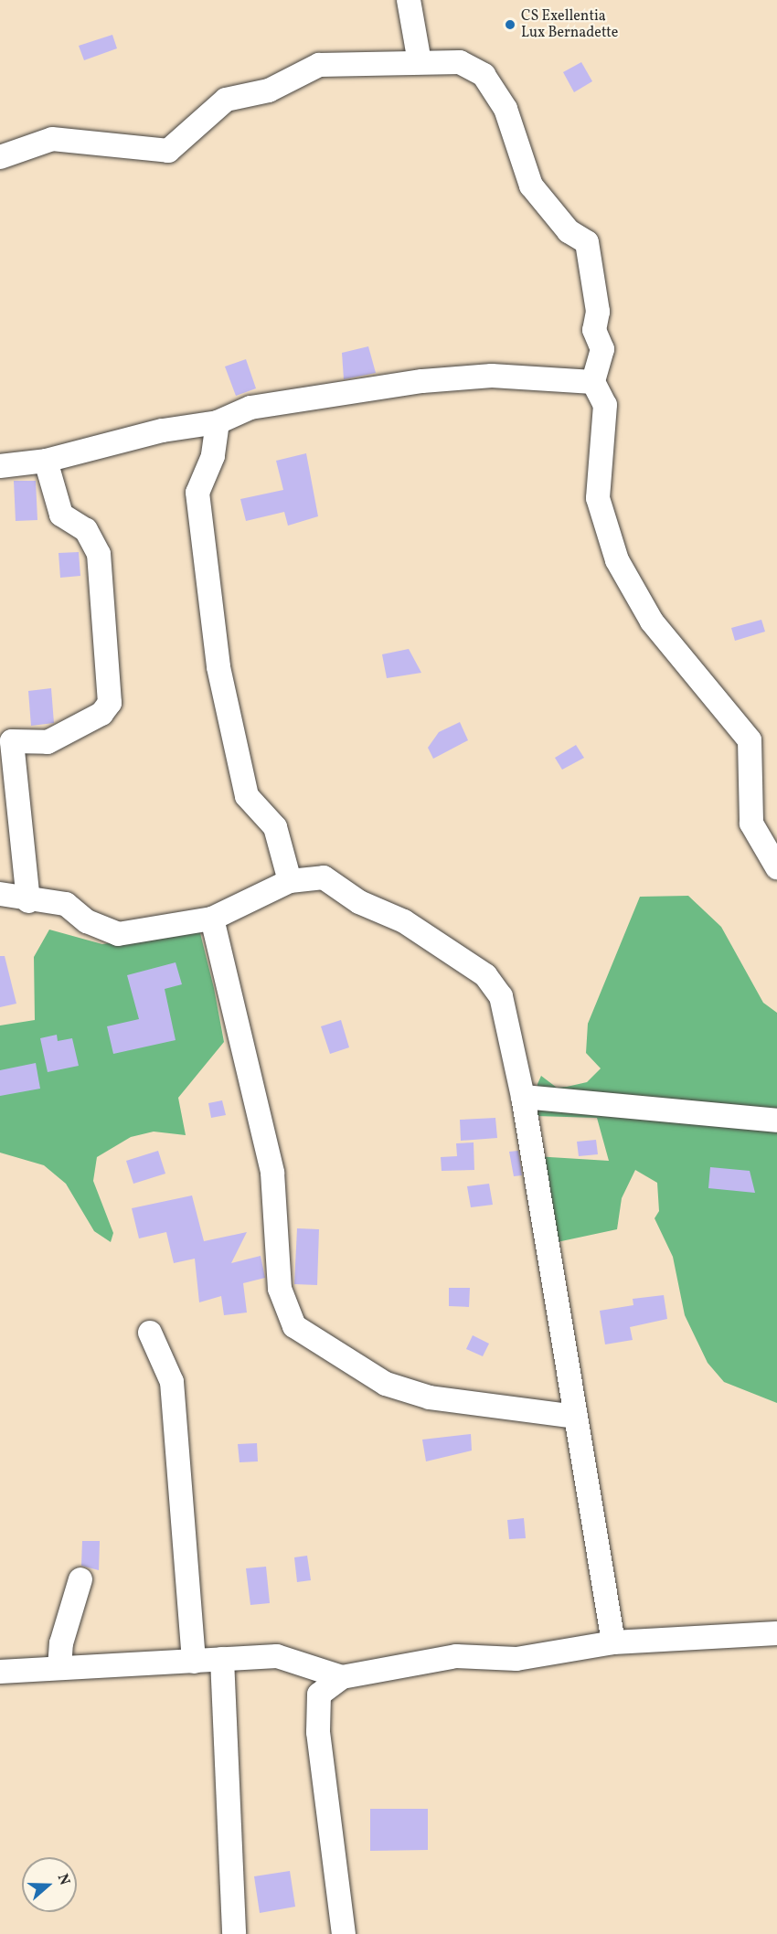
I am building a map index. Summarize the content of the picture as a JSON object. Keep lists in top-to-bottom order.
{
  "places": ["CS Exellentia Lux Bernadette"],
  "north": "right"
}
